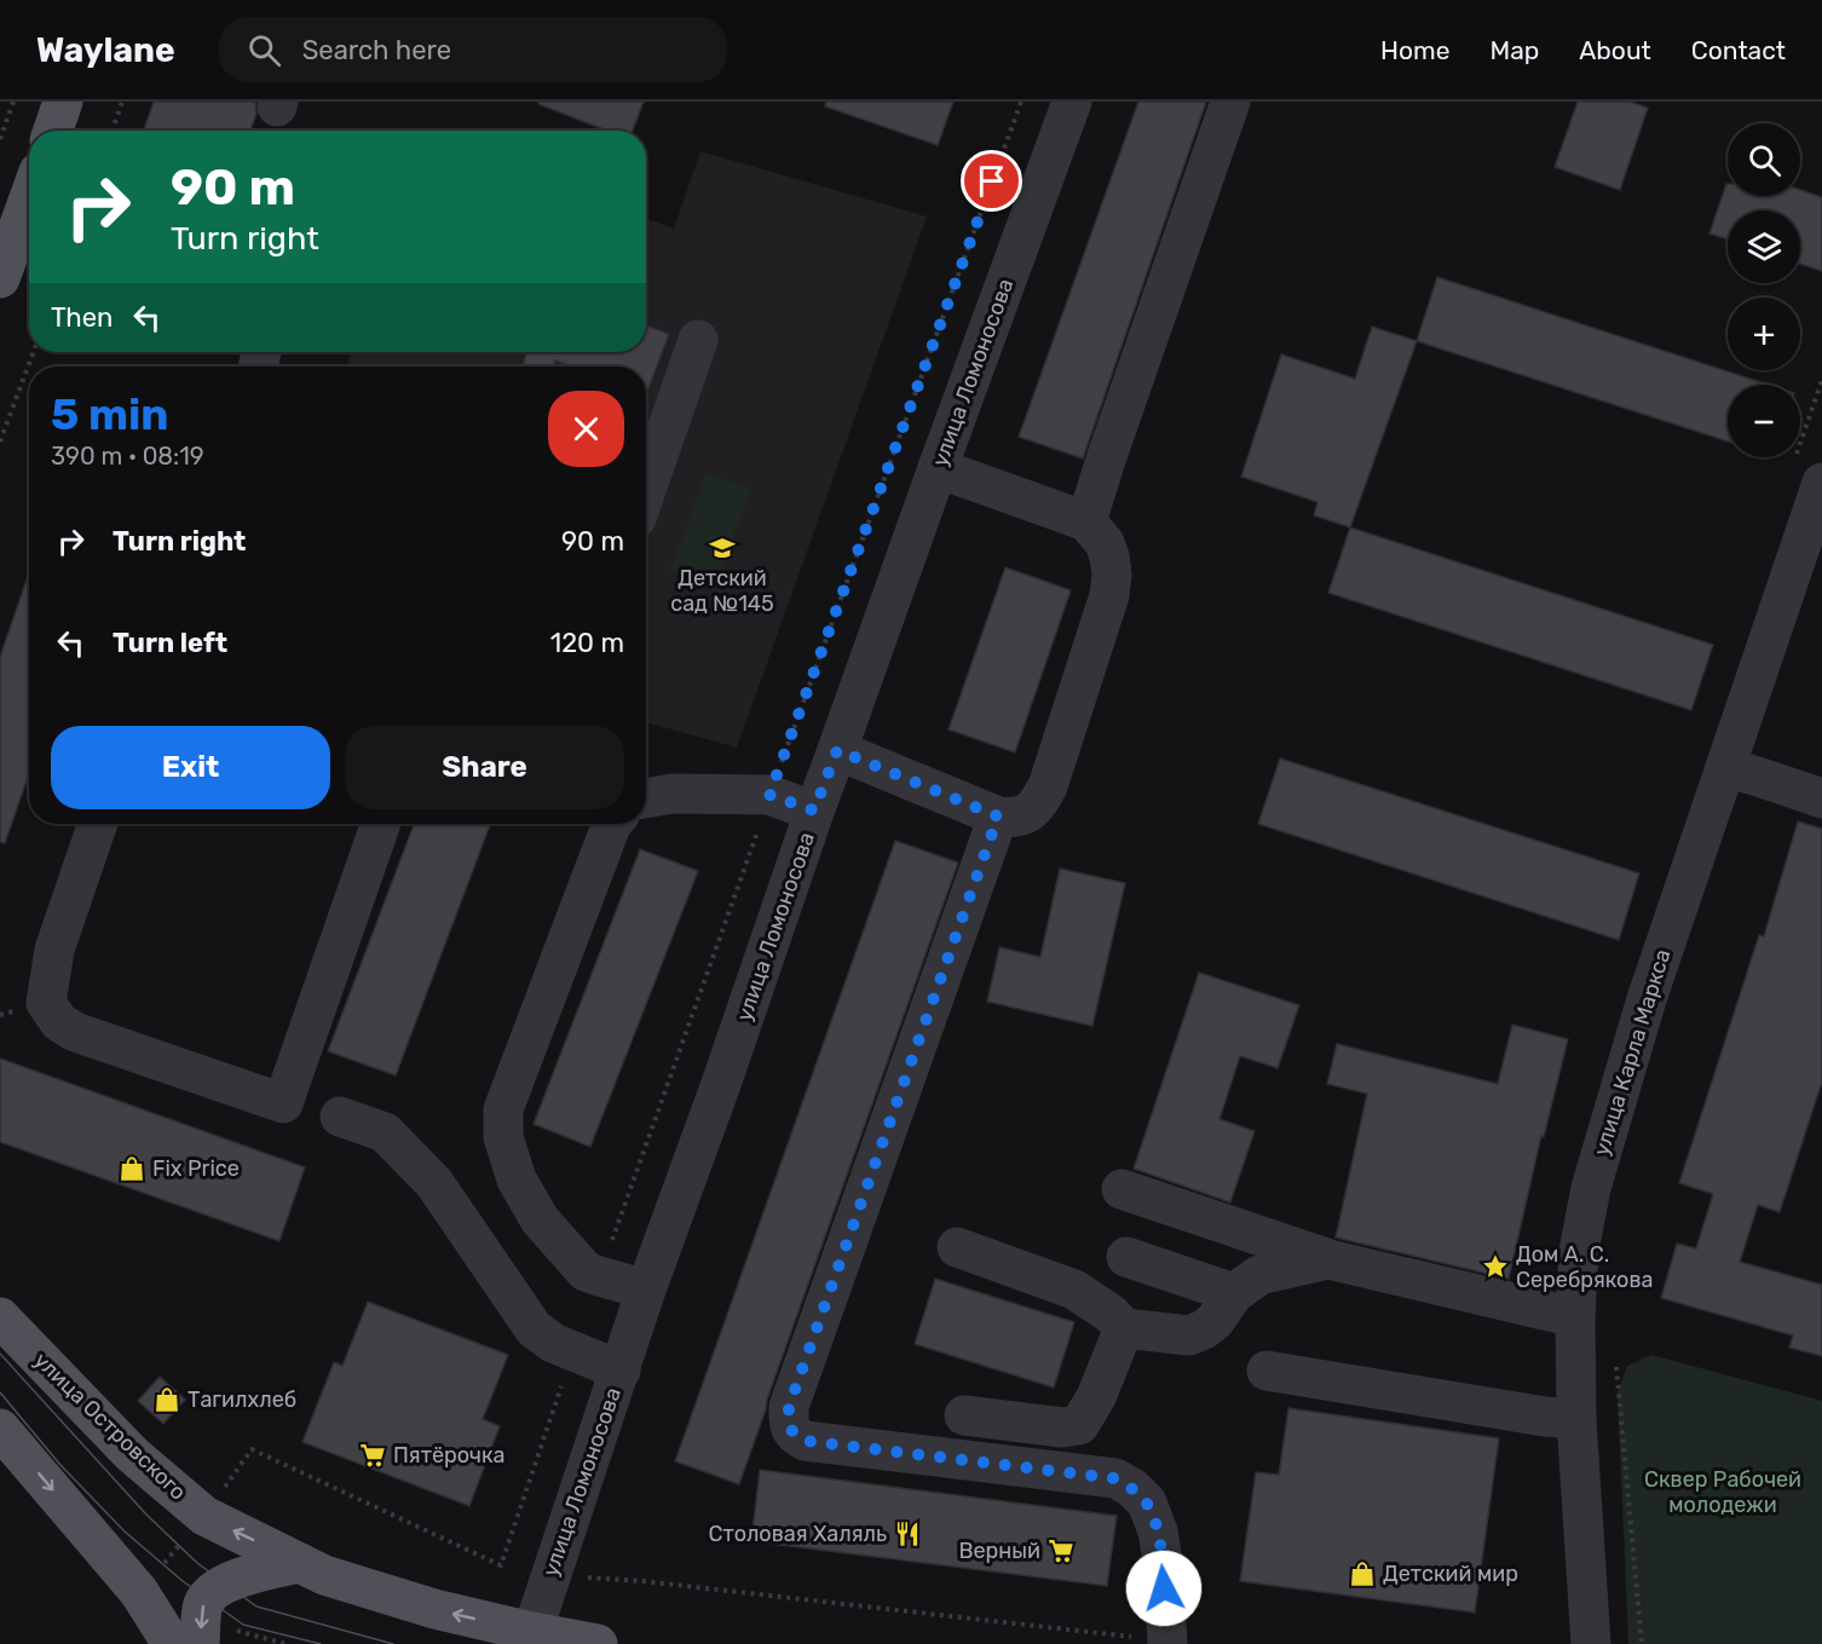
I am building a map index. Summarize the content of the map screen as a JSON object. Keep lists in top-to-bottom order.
{
  "streets": {
    "main road": ["улица Островского"],
    "street": ["улица Ломоносова", "улица Карла Маркса"]
  },
  "crossings": [
    ["улица Ломоносова", "улица Островского"]
  ],
  "parks": ["Сквер Рабочей молодежи"],
  "places": {
    "school or university": ["Детский сад №145"],
    "shop": ["Fix Price", "Тагилхлеб", "Детский мир"],
    "place": ["Дом А. С. Серебрякова"],
    "supermarket": ["Пятёрочка", "Верный"],
    "restaurant": ["Столовая Халяль"]
  },
  "page": {
    "header": "Waylane",
    "search": "Search here",
    "nav": [
      "Home",
      "Map",
      "About",
      "Contact"
    ],
    "map_buttons": ["+", "−"],
    "turn": ["90 m", "Turn right"],
    "then": "Then",
    "heading": ["5 min", "390 m · 08:19"],
    "list": [
      {
        "name": "Turn right",
        "value": "90 m"
      },
      {
        "name": "Turn left",
        "value": "120 m"
      }
    ],
    "buttons": ["Exit", "Share"]
  }
}
